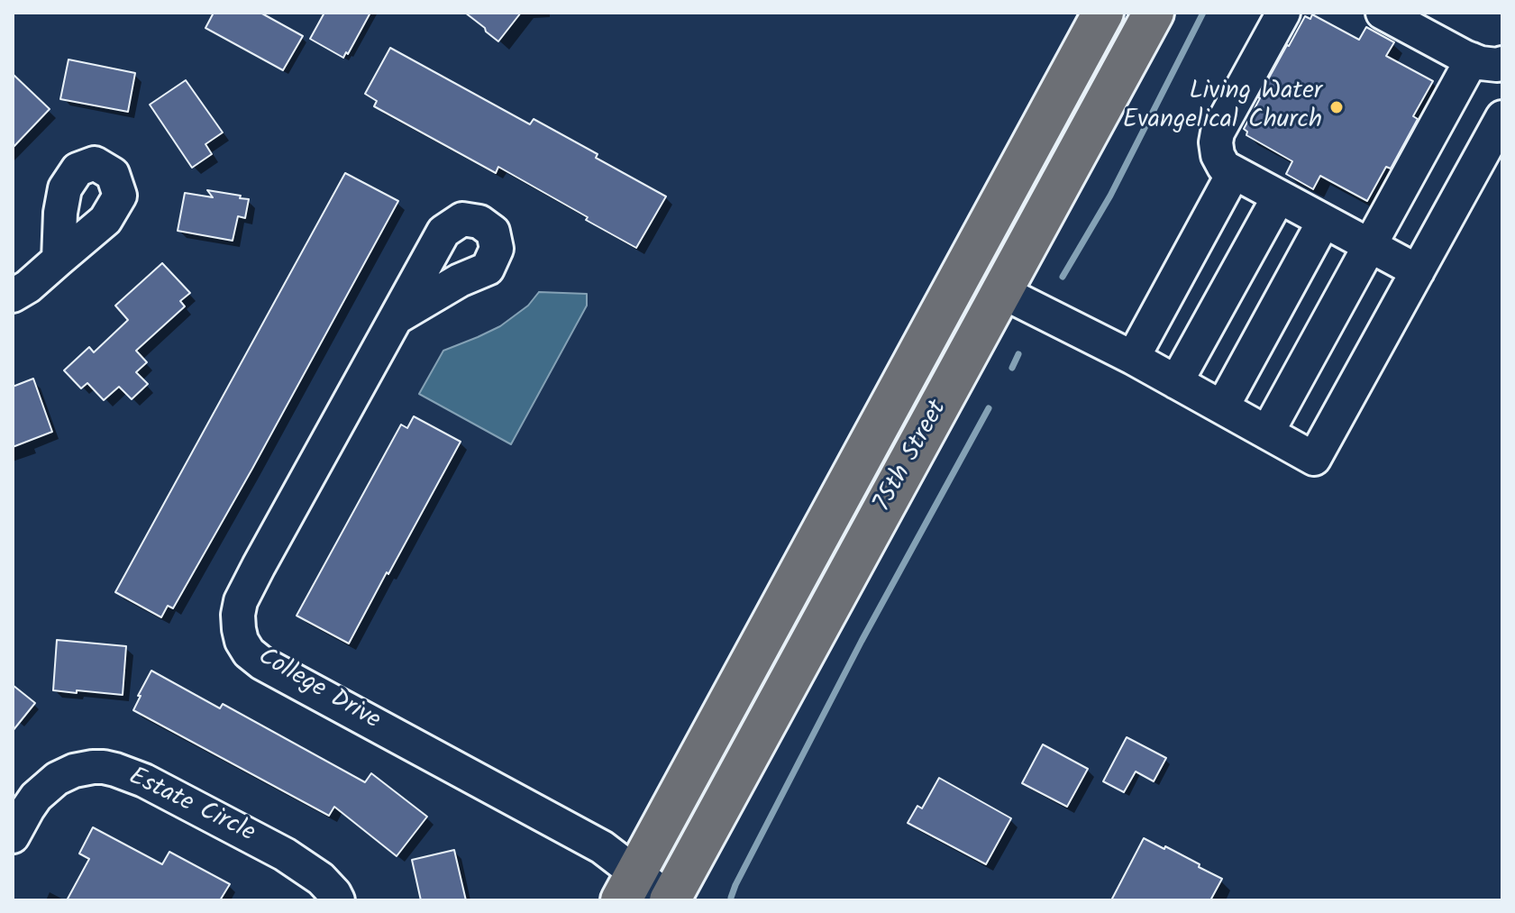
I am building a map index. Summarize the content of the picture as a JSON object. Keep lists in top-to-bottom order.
{
  "streets": {
    "main road": ["75th Street"],
    "street": ["College Drive", "Estate Circle"]
  },
  "crossings": [
    ["75th Street", "College Drive"]
  ],
  "places": ["Living Water Evangelical Church"]
}
